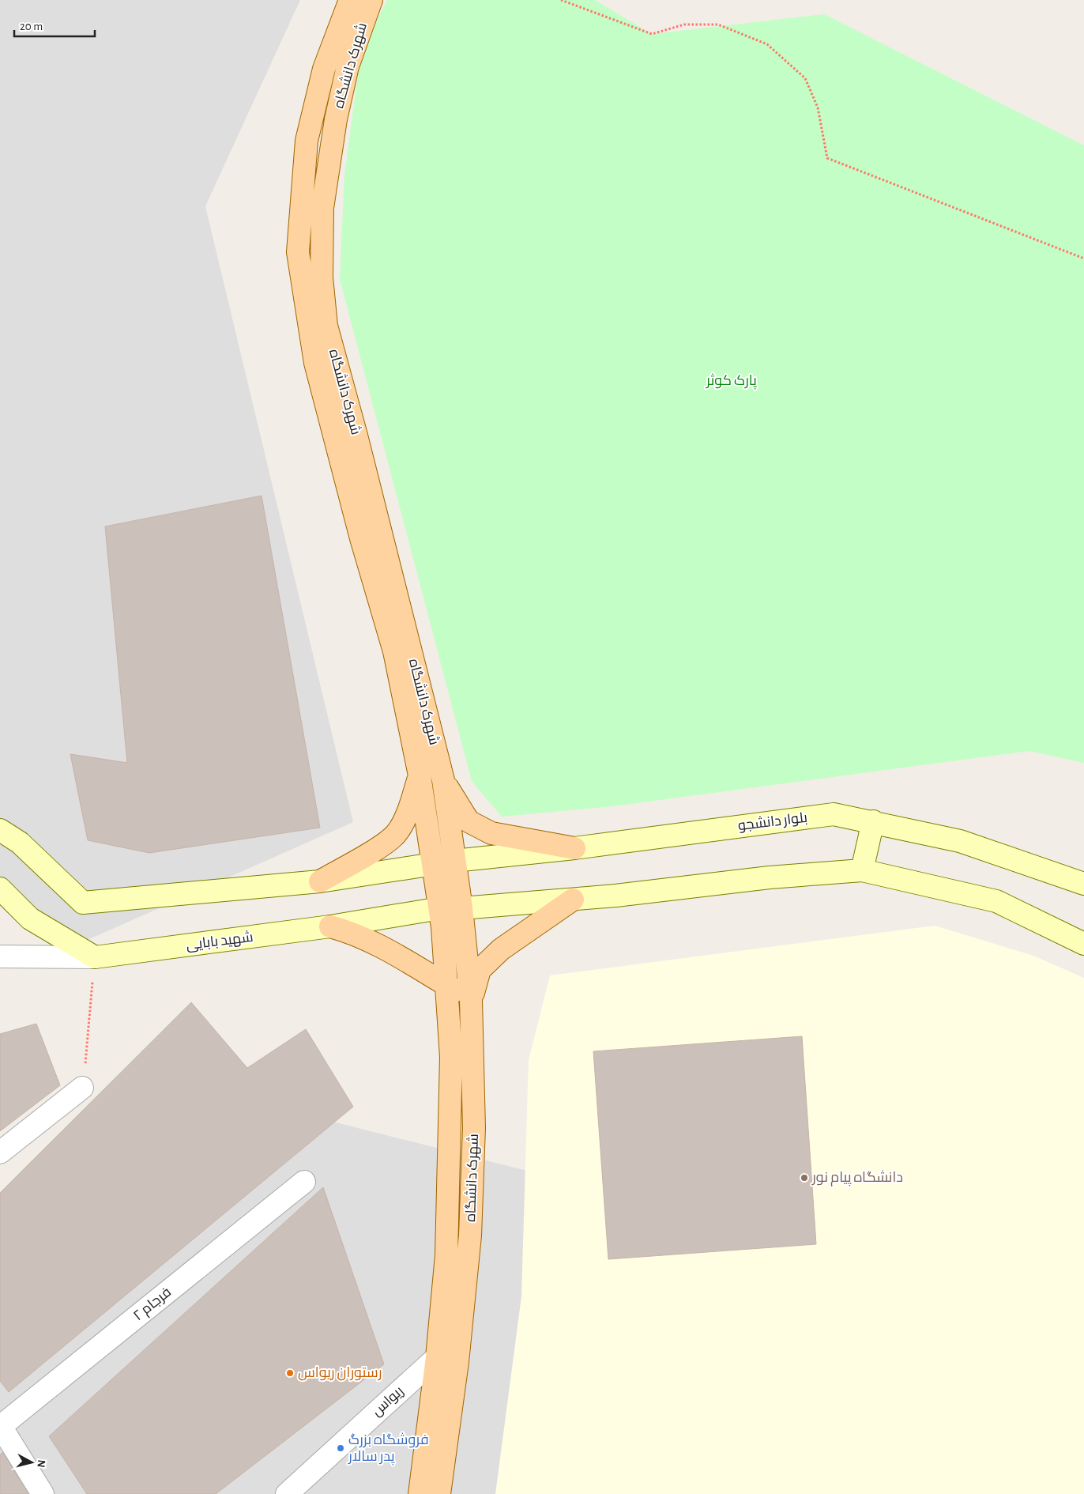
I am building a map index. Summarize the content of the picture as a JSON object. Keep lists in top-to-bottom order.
{
  "streets": {
    "main road": ["شهرک دانشگاه", "بلوار دانشجو", "شهید بابایی"],
    "street": ["فرجام ۲", "ریواس"]
  },
  "crossings": [
    ["شهرک دانشگاه", "بلوار دانشجو"],
    ["شهرک دانشگاه", "شهید بابایی"]
  ],
  "parks": ["پارک کوثر"],
  "places": ["دانشگاه پیام نور", "رستوران ریواس", "فروشگاه بزرگ پدر سالار"],
  "scale_bar": "20 m",
  "north": "right"
}
